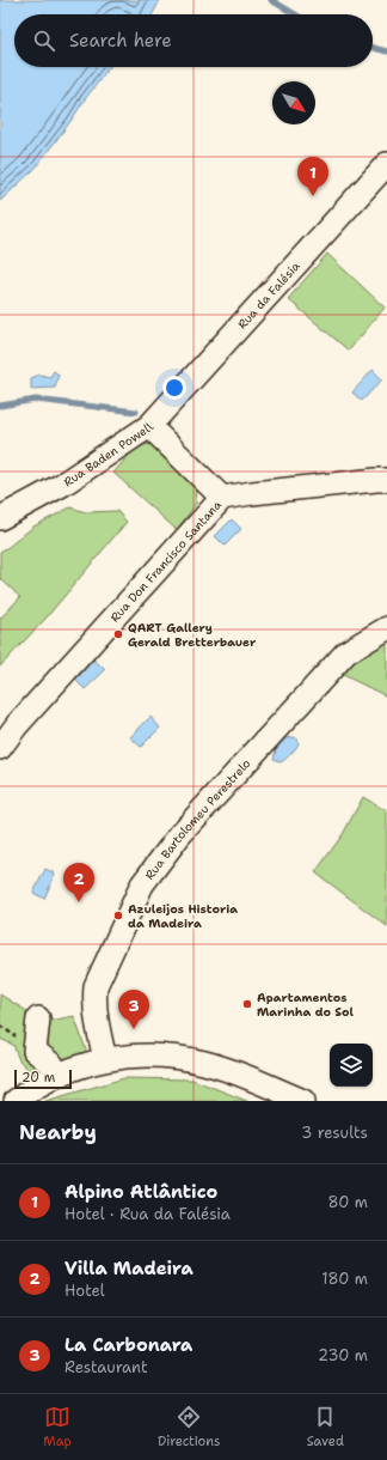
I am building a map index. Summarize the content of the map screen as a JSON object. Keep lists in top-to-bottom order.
{
  "streets": {
    "street": [
      "Rua da Falésia",
      "Rua Baden Powell",
      "Rua Don Francisco Santana",
      "Rua Bartolomeu Perestrelo"
    ]
  },
  "crossings": [
    ["Rua da Falésia", "Rua Baden Powell"],
    ["Rua Baden Powell", "Rua Don Francisco Santana"]
  ],
  "places": ["QART Gallery Gerald Bretterbauer", "Azuleijos Historia da Madeira", "Apartamentos Marinha do Sol"],
  "scale_bar": "20 m",
  "north": "bottom right",
  "page": {
    "search": "Search here",
    "pins": ["1", "2", "3"],
    "scale": "20 m",
    "heading": ["Nearby", "3 results"],
    "list": [
      {
        "mark": "1",
        "name": "Alpino Atlântico",
        "note": "Hotel · Rua da Falésia",
        "value": "80 m"
      },
      {
        "mark": "2",
        "name": "Villa Madeira",
        "note": "Hotel",
        "value": "180 m"
      },
      {
        "mark": "3",
        "name": "La Carbonara",
        "note": "Restaurant",
        "value": "230 m"
      }
    ],
    "nav": ["Map", "Directions", "Saved"]
  }
}
